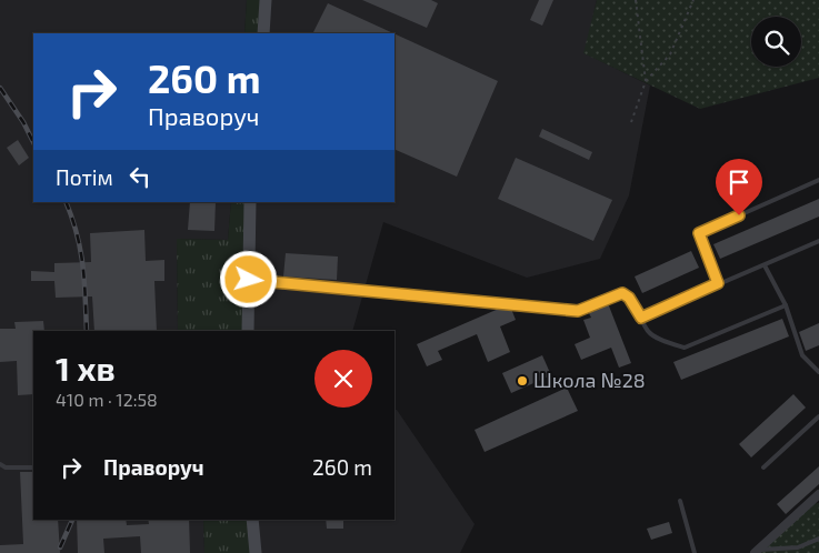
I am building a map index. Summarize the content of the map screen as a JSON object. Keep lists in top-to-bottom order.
{
  "places": ["Школа №28"],
  "page": {
    "turn": ["260 m", "Праворуч"],
    "then": "Потім",
    "heading": ["1 хв", "410 m · 12:58"],
    "list": [
      {
        "name": "Праворуч",
        "value": "260 m"
      }
    ]
  }
}
